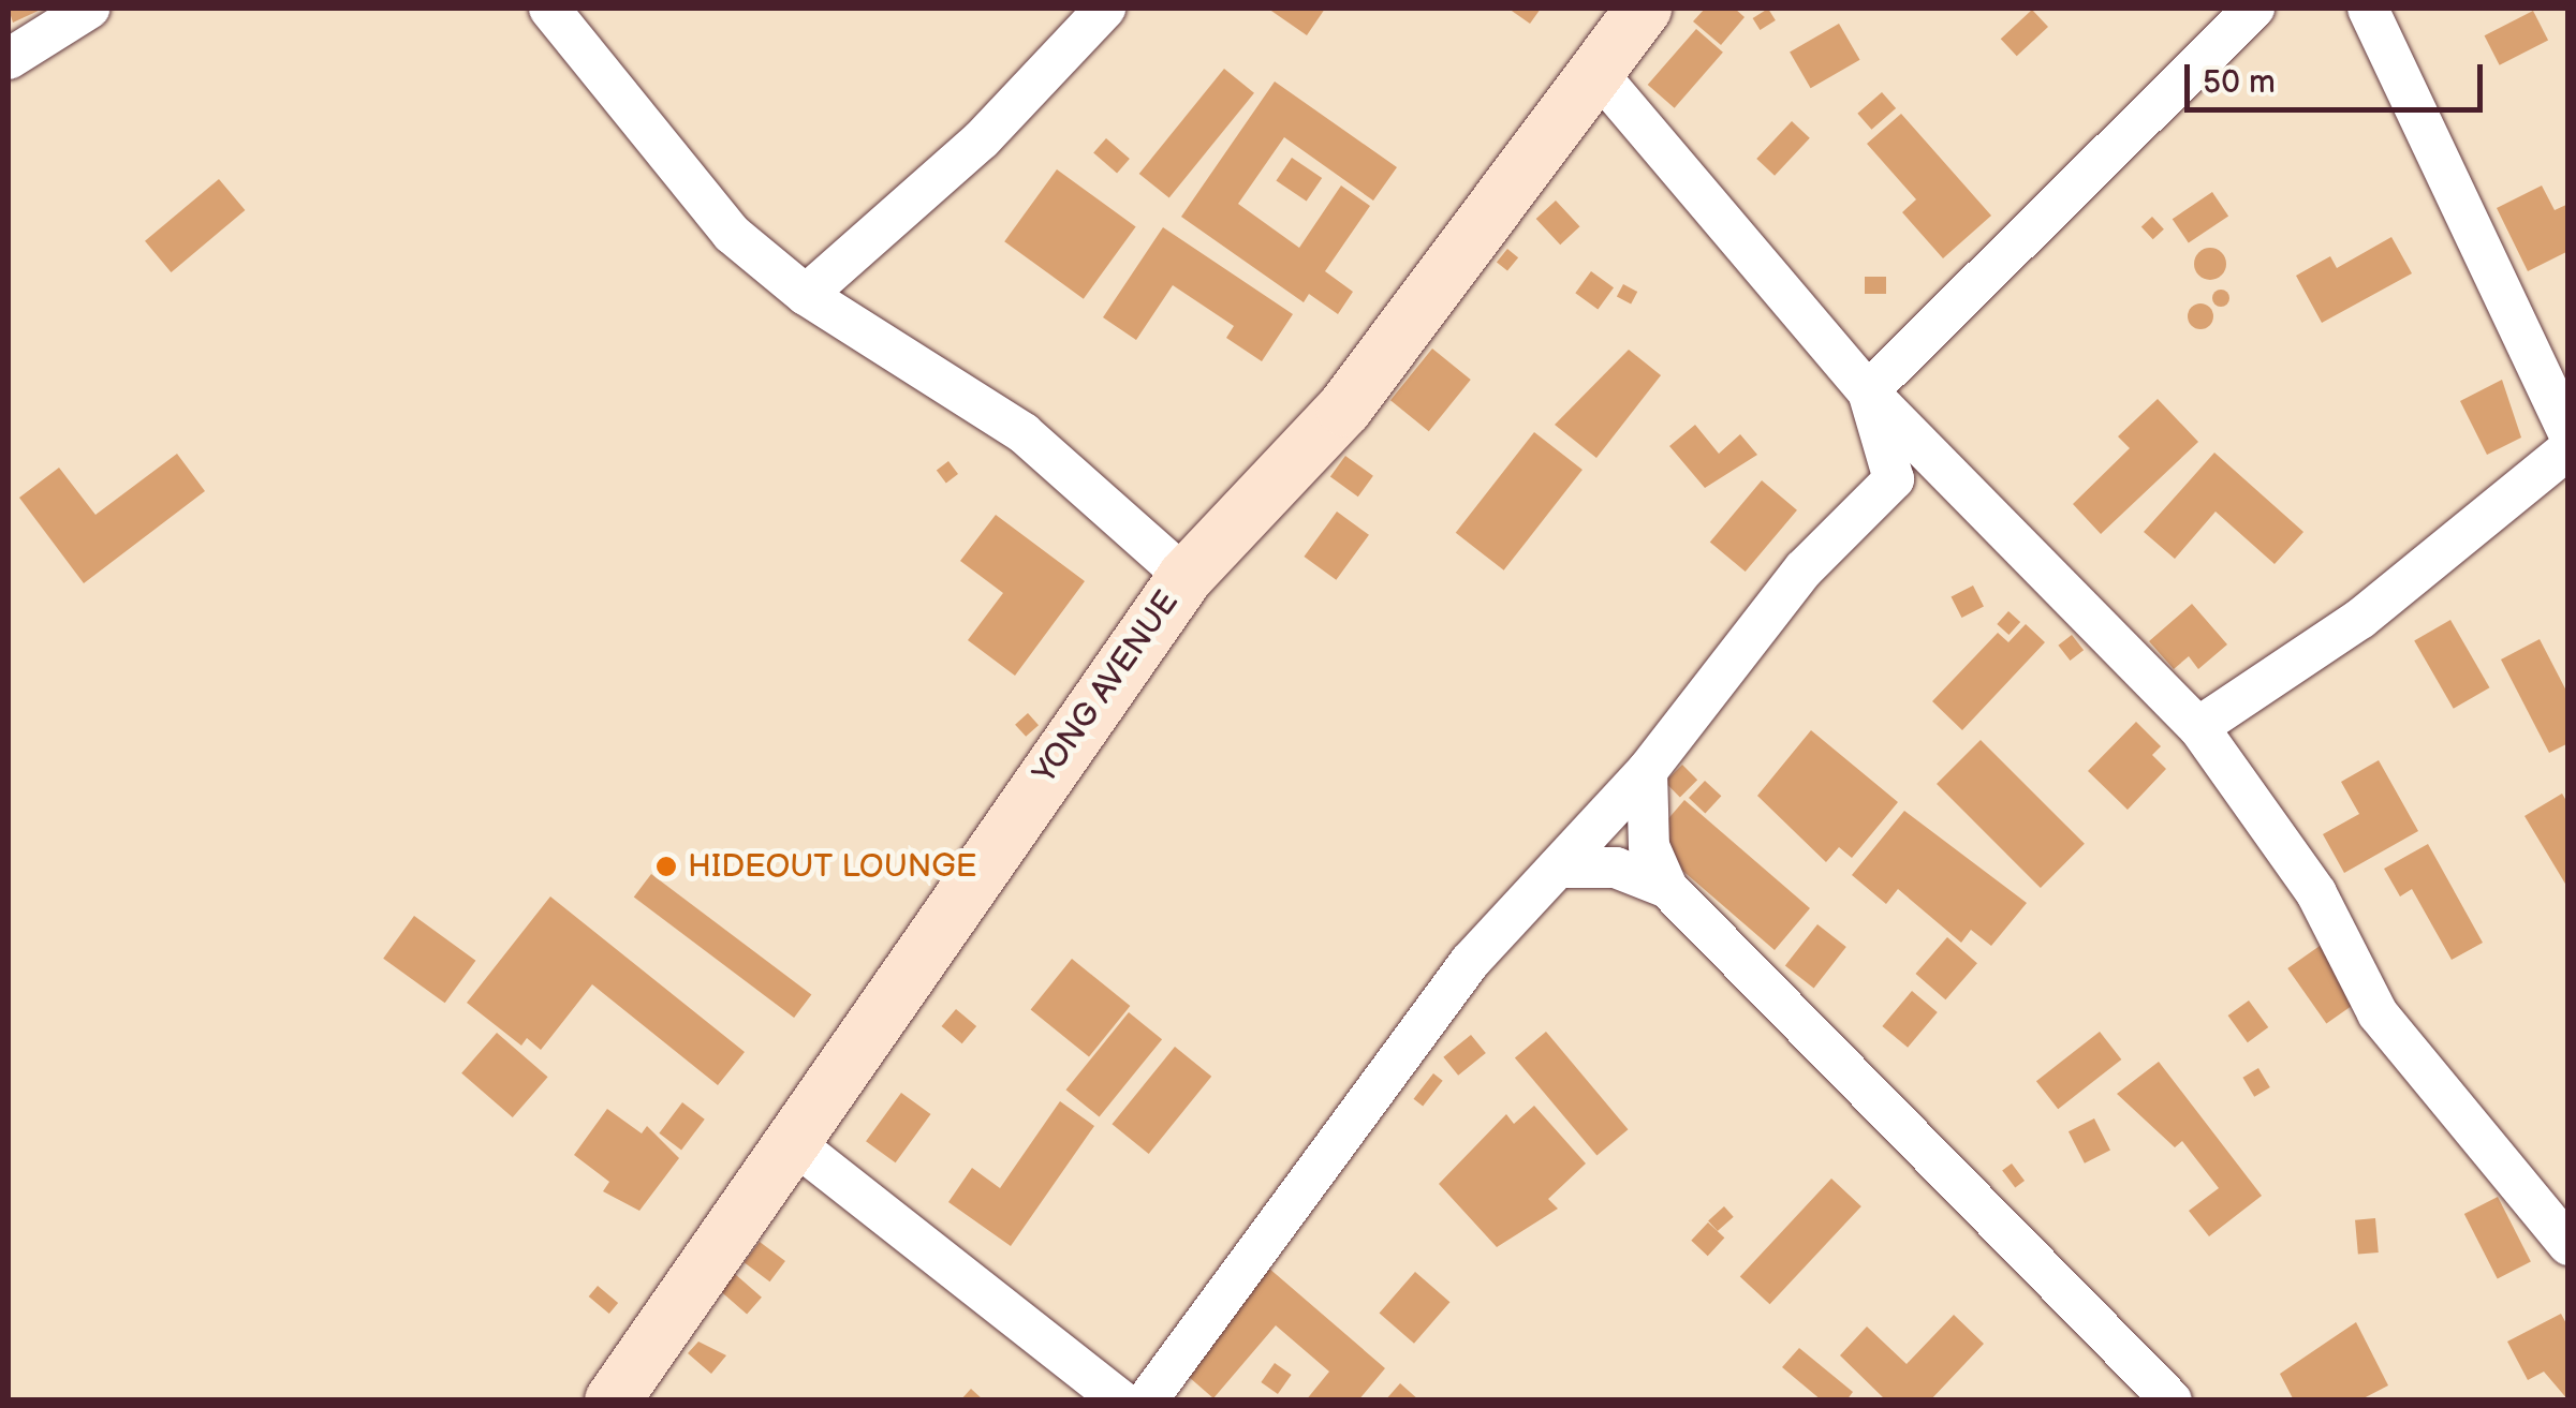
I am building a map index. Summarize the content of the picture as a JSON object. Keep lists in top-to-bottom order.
{
  "streets": {
    "street": ["YONG AVENUE"]
  },
  "places": ["HIDEOUT LOUNGE"],
  "scale_bar": "50 m"
}
